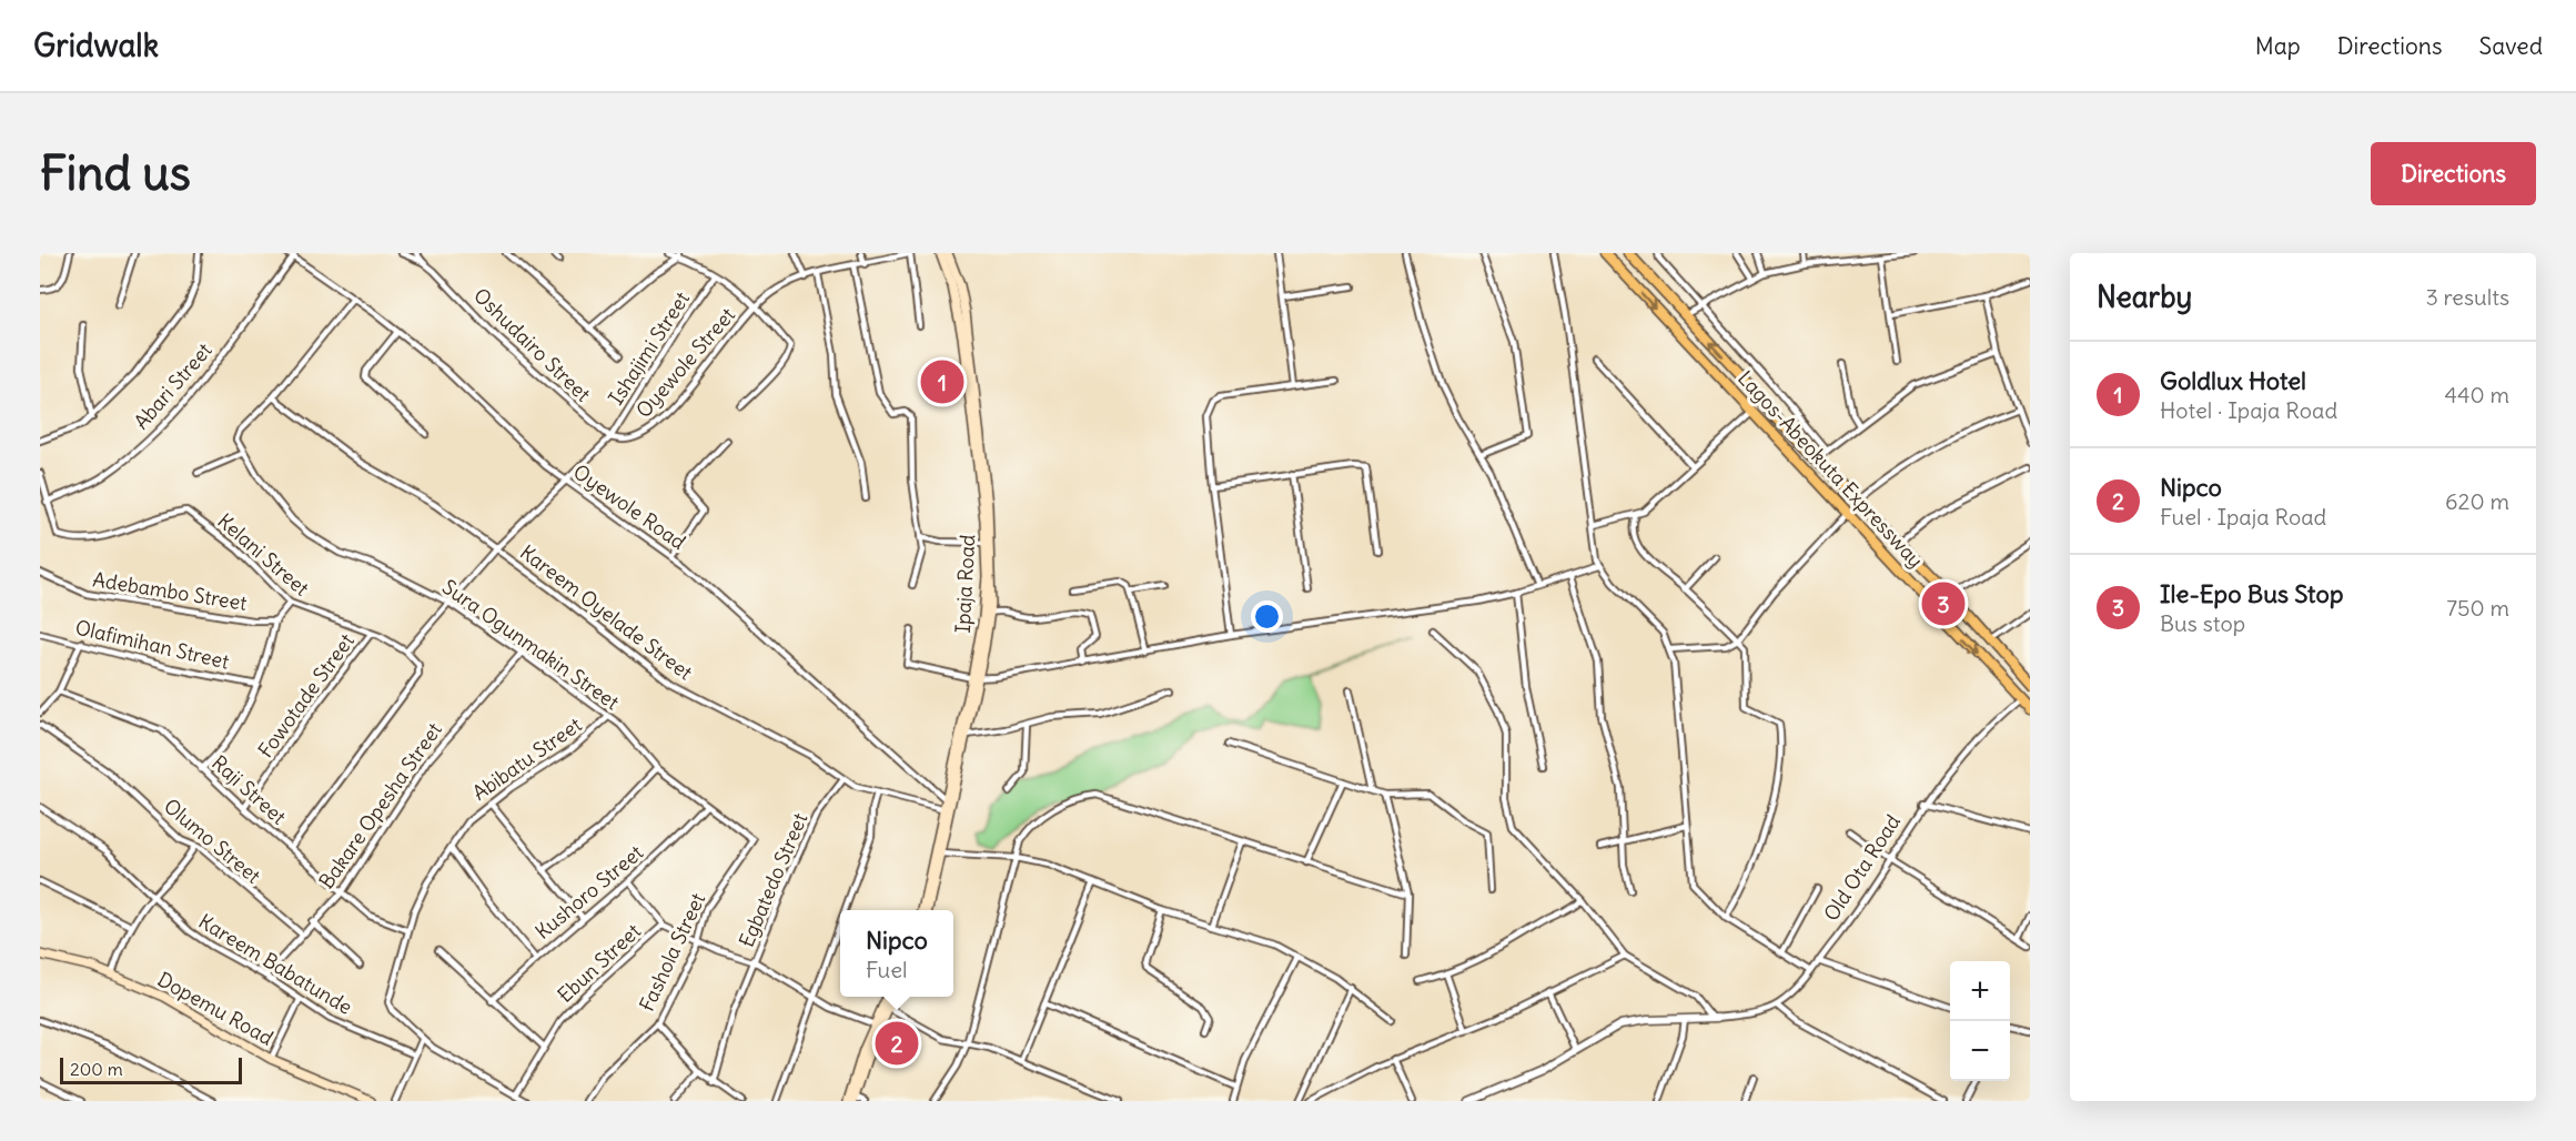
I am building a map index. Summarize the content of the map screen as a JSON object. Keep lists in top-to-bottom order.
{
  "streets": {
    "highway": ["Lagos-Abeokuta Expressway"],
    "main road": ["Ipaja Road", "Dopemu Road"],
    "street": [
      "Oshudairo Street",
      "Ishajimi Street",
      "Oyewole Street",
      "Abari Street",
      "Oyewole Road",
      "Kelani Street",
      "Adebambo Street",
      "Kareem Oyelade Street",
      "Olafimihan Street",
      "Sura Ogunmakin Street",
      "Fowotade Street",
      "Abibatu Street",
      "Raji Street",
      "Bakare Opesha Street",
      "Olumo Street",
      "Old Ota Road",
      "Egbatedo Street",
      "Kushoro Street",
      "Fashola Street",
      "Ebun Street",
      "Kareem Babatunde"
    ]
  },
  "crossings": [
    ["Oshudairo Street", "Ishajimi Street"],
    ["Oshudairo Street", "Oyewole Street"],
    ["Ishajimi Street", "Oyewole Street"],
    ["Abari Street", "Oyewole Road"],
    ["Abari Street", "Kelani Street"],
    ["Lagos-Abeokuta Expressway", "Old Ota Road"],
    ["Oyewole Road", "Ipaja Road"],
    ["Oyewole Road", "Kareem Oyelade Street"],
    ["Kelani Street", "Fowotade Street"],
    ["Ipaja Road", "Kareem Oyelade Street"],
    ["Kareem Oyelade Street", "Egbatedo Street"],
    ["Sura Ogunmakin Street", "Abibatu Street"],
    ["Sura Ogunmakin Street", "Bakare Opesha Street"],
    ["Sura Ogunmakin Street", "Kushoro Street"],
    ["Sura Ogunmakin Street", "Fashola Street"],
    ["Fowotade Street", "Raji Street"],
    ["Abibatu Street", "Raji Street"],
    ["Raji Street", "Bakare Opesha Street"],
    ["Bakare Opesha Street", "Olumo Street"],
    ["Bakare Opesha Street", "Kareem Babatunde"]
  ],
  "scale_bar": "200 m",
  "page": {
    "header": "Gridwalk",
    "nav": ["Map", "Directions", "Saved"],
    "buttons": "Directions",
    "title": "Find us",
    "heading": ["Nearby", "3 results"],
    "list": [
      {
        "mark": "1",
        "name": "Goldlux Hotel",
        "note": "Hotel · Ipaja Road",
        "value": "440 m"
      },
      {
        "mark": "2",
        "name": "Nipco",
        "note": "Fuel · Ipaja Road",
        "value": "620 m"
      },
      {
        "mark": "3",
        "name": "Ile-Epo Bus Stop",
        "note": "Bus stop",
        "value": "750 m"
      }
    ],
    "pins": ["1", "3", "2"],
    "popup": ["Nipco", "Fuel"],
    "map_buttons": ["+", "−"],
    "scale": "200 m"
  }
}
